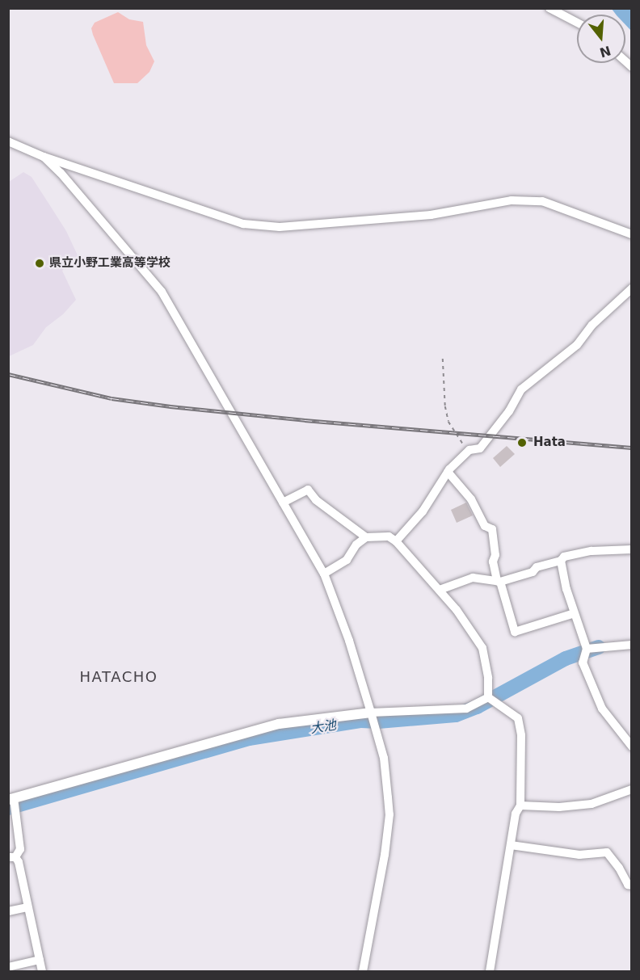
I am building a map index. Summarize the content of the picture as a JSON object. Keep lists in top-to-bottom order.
{
  "districts": ["HATACHO"],
  "water": ["大池"],
  "places": ["県立小野工業高等学校", "Hata"],
  "north": "bottom"
}
